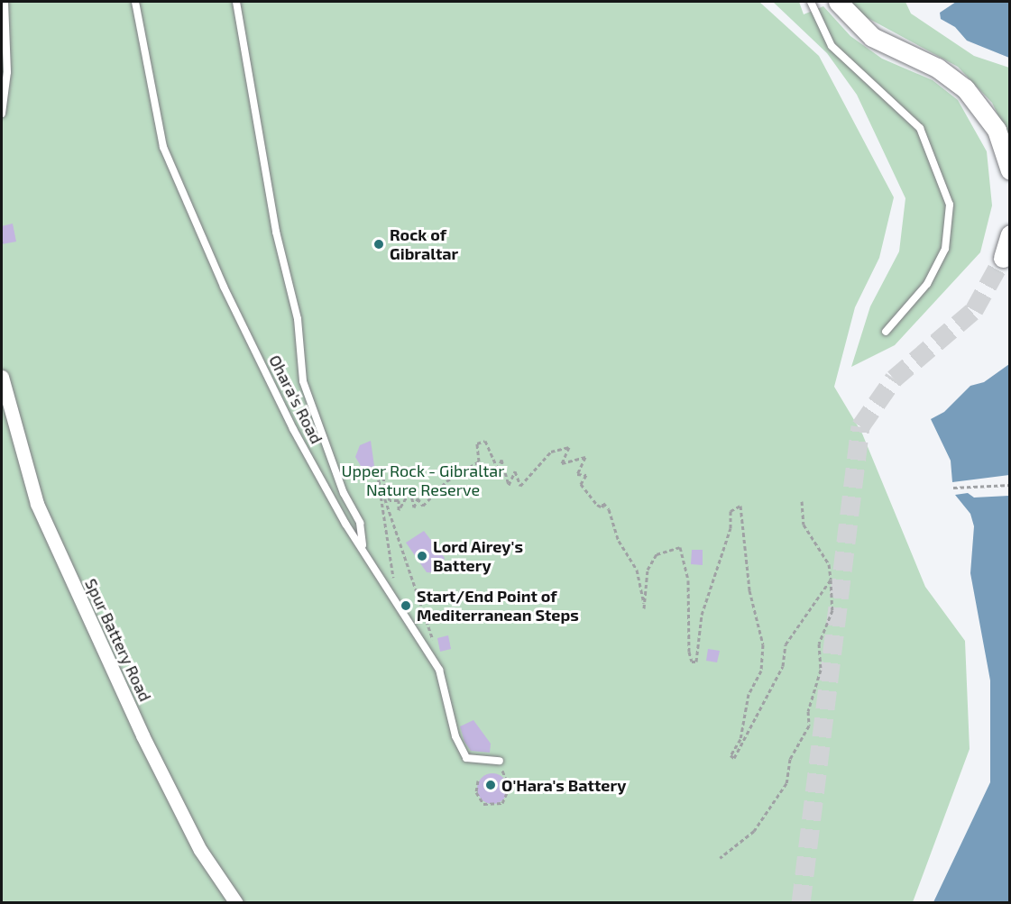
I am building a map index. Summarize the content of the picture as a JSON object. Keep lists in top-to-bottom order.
{
  "streets": {
    "street": ["Spur Battery Road"],
    "lane": ["Ohara's Road"]
  },
  "parks": ["Upper Rock - Gibraltar Nature Reserve"],
  "places": [
    "Rock of Gibraltar",
    "Lord Airey's Battery",
    "Start/End Point of Mediterranean Steps",
    "O'Hara's Battery"
  ]
}
